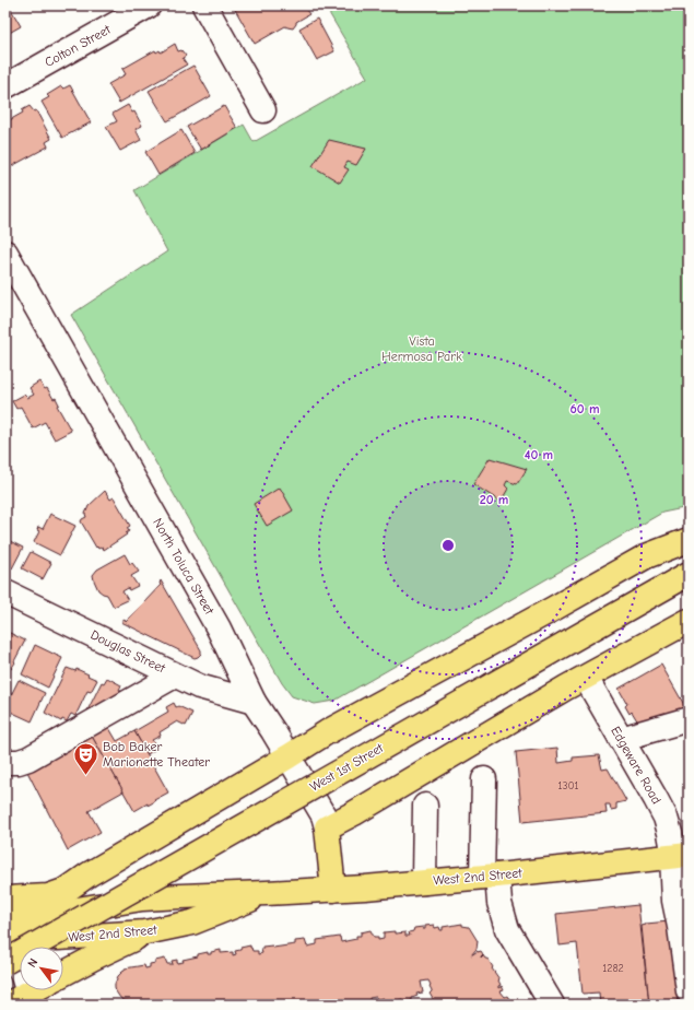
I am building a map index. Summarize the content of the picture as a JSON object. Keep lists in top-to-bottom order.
{
  "streets": {
    "main road": ["North Toluca Street", "West 1st Street", "West 2nd Street"],
    "street": ["Colton Street", "Douglas Street", "Edgeware Road"]
  },
  "crossings": [
    ["North Toluca Street", "Douglas Street"],
    ["North Toluca Street", "West 2nd Street"],
    ["Edgeware Road", "West 2nd Street"]
  ],
  "parks": ["Vista Hermosa Park"],
  "places": {
    "theatre": ["Bob Baker Marionette Theater"]
  },
  "house_numbers": ["1301", "1282"],
  "north": "top left",
  "rings": ["60 m", "40 m", "20 m"]
}
